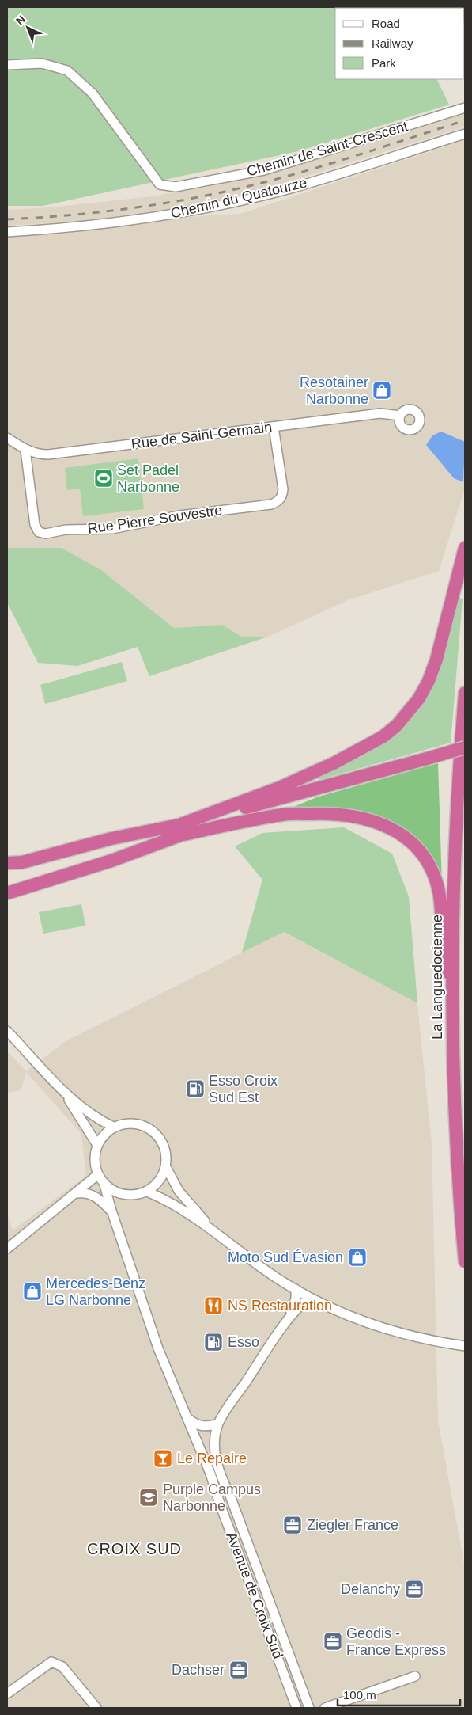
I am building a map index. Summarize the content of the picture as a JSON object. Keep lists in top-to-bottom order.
{
  "streets": {
    "highway": ["La Languedocienne"],
    "street": [
      "Chemin de Saint-Crescent",
      "Chemin du Quatourze",
      "Rue de Saint-Germain",
      "Rue Pierre Souvestre",
      "Avenue de Croix Sud"
    ]
  },
  "crossings": [
    ["Rue de Saint-Germain", "Rue Pierre Souvestre"]
  ],
  "districts": ["CROIX SUD"],
  "places": {
    "shop": ["Resotainer Narbonne", "Moto Sud Évasion", "Mercedes-Benz LG Narbonne"],
    "sports": ["Set Padel Narbonne"],
    "fuel station": ["Esso Croix Sud Est", "Esso"],
    "restaurant": ["NS Restauration"],
    "bar": ["Le Repaire"],
    "school or university": ["Purple Campus Narbonne"],
    "office": [
      "Ziegler France",
      "Delanchy",
      "Geodis - France Express",
      "Dachser"
    ]
  },
  "legend": ["Road", "Railway", "Park"],
  "scale_bar": "100 m",
  "north": "top left"
}
